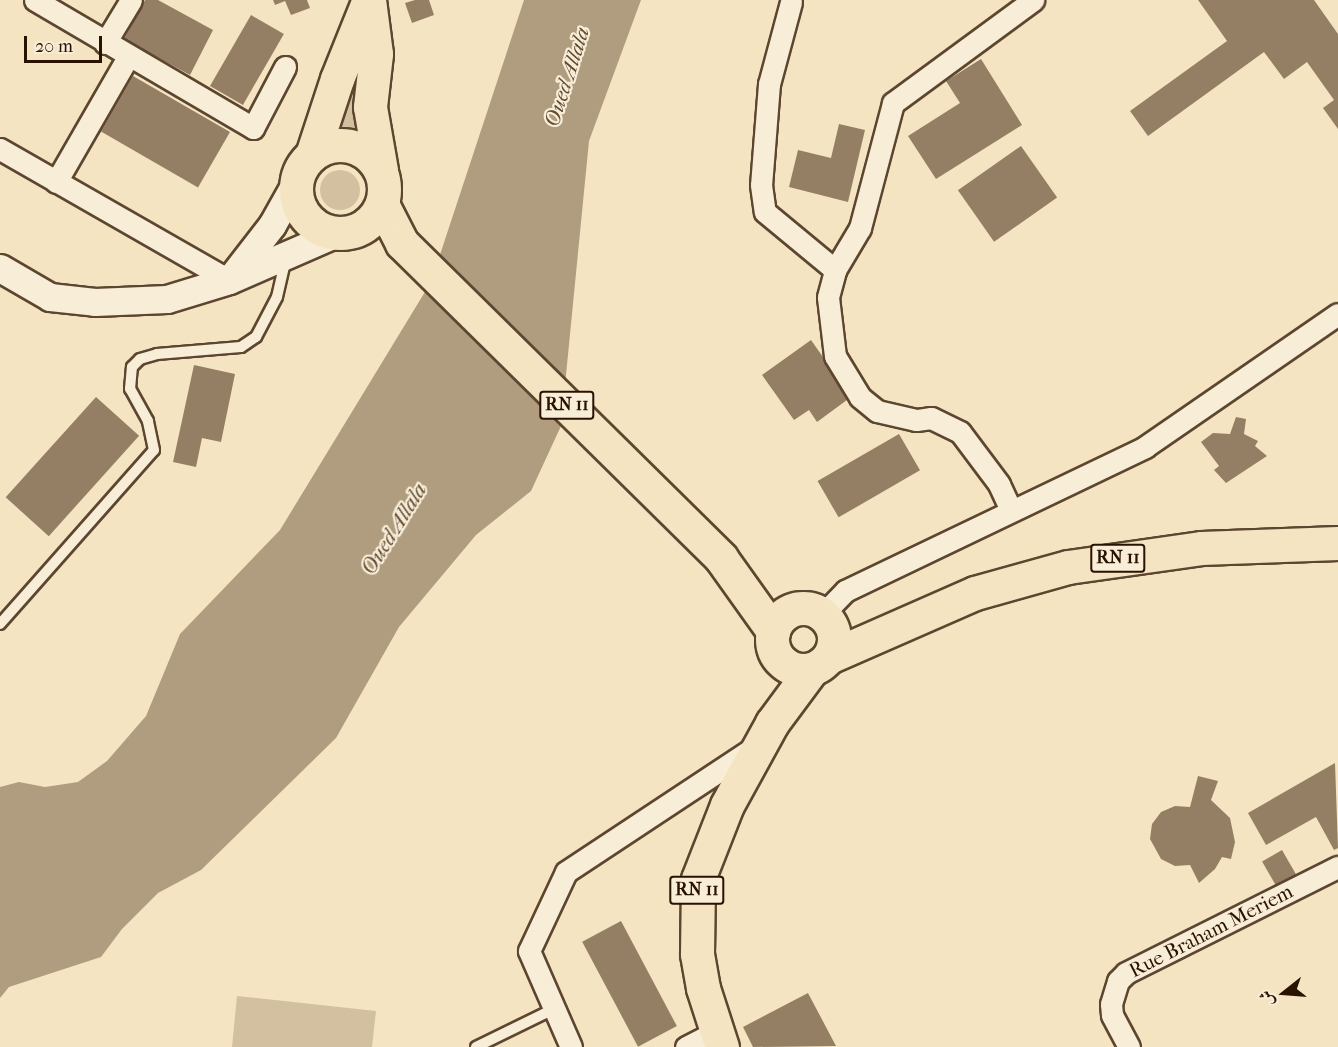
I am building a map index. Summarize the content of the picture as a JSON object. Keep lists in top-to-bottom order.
{
  "streets": {
    "main road": ["RN 11"],
    "street": ["Rue Braham Meriem"]
  },
  "water": ["Oued Allala"],
  "scale_bar": "20 m",
  "north": "left"
}
